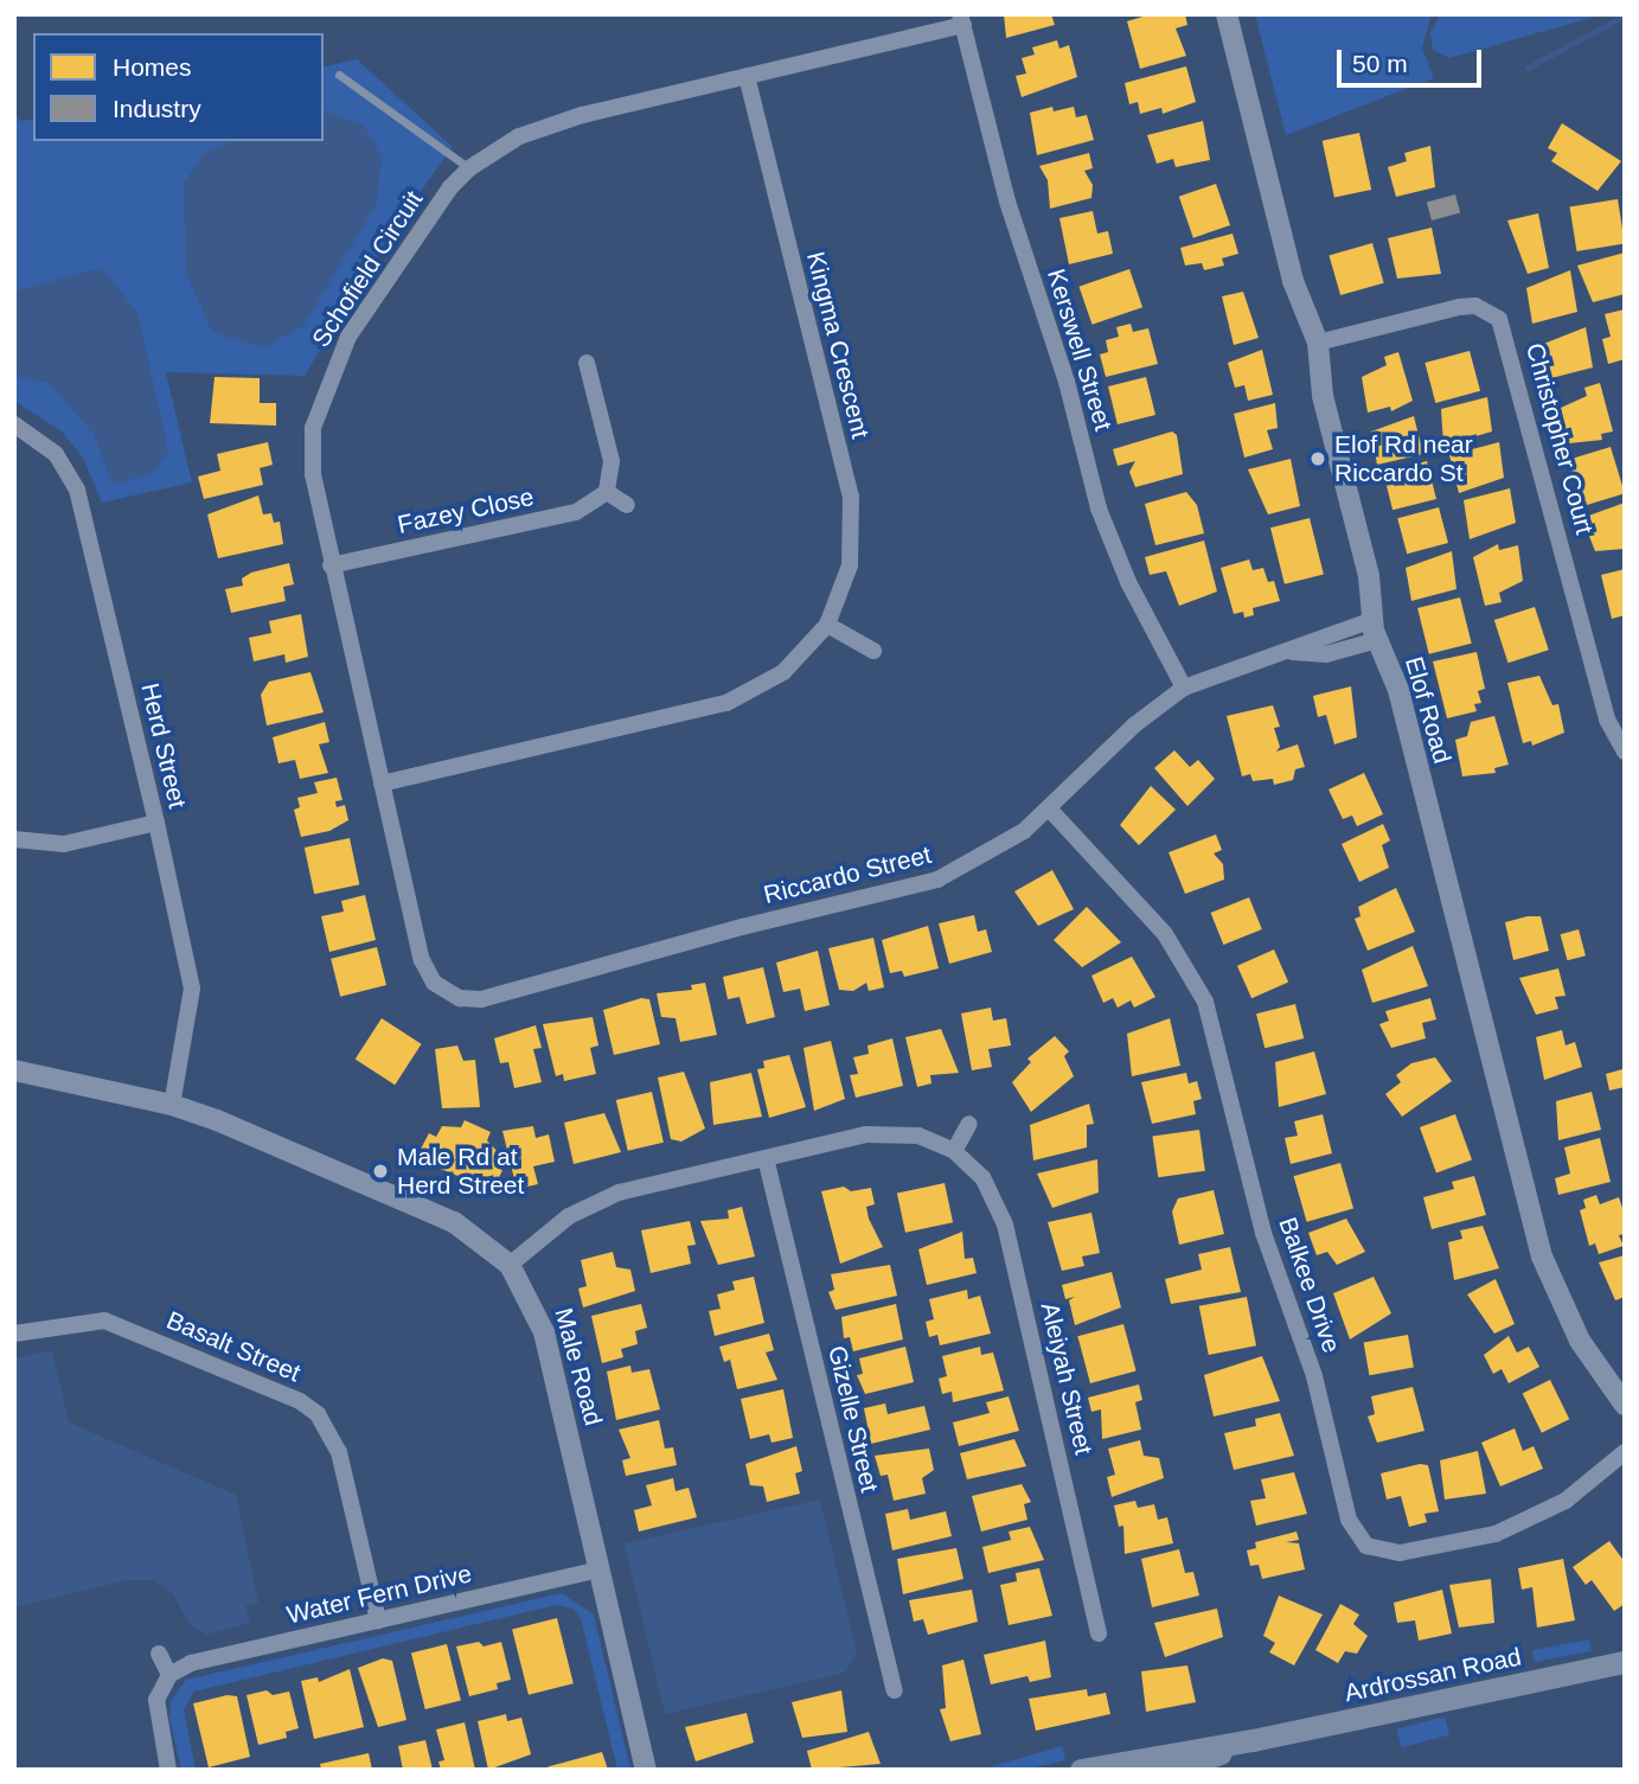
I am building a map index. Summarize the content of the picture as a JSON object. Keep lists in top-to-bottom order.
{
  "streets": {
    "main road": ["Ardrossan Road"],
    "street": [
      "Schofield Circuit",
      "Kingma Crescent",
      "Kerswell Street",
      "Christopher Court",
      "Fazey Close",
      "Elof Road",
      "Herd Street",
      "Riccardo Street",
      "Balkee Drive",
      "Basalt Street",
      "Male Road",
      "Aleiyah Street",
      "Gizelle Street",
      "Water Fern Drive"
    ]
  },
  "crossings": [
    ["Schofield Circuit", "Kingma Crescent"],
    ["Schofield Circuit", "Kerswell Street"],
    ["Schofield Circuit", "Fazey Close"],
    ["Schofield Circuit", "Riccardo Street"],
    ["Kerswell Street", "Riccardo Street"],
    ["Christopher Court", "Elof Road"],
    ["Elof Road", "Riccardo Street"],
    ["Herd Street", "Male Road"],
    ["Riccardo Street", "Balkee Drive"],
    ["Basalt Street", "Water Fern Drive"],
    ["Male Road", "Aleiyah Street"],
    ["Male Road", "Water Fern Drive"],
    ["Aleiyah Street", "Gizelle Street"]
  ],
  "places": ["Elof Rd near Riccardo St", "Male Rd at Herd Street"],
  "legend": ["Homes", "Industry"],
  "scale_bar": "50 m"
}
